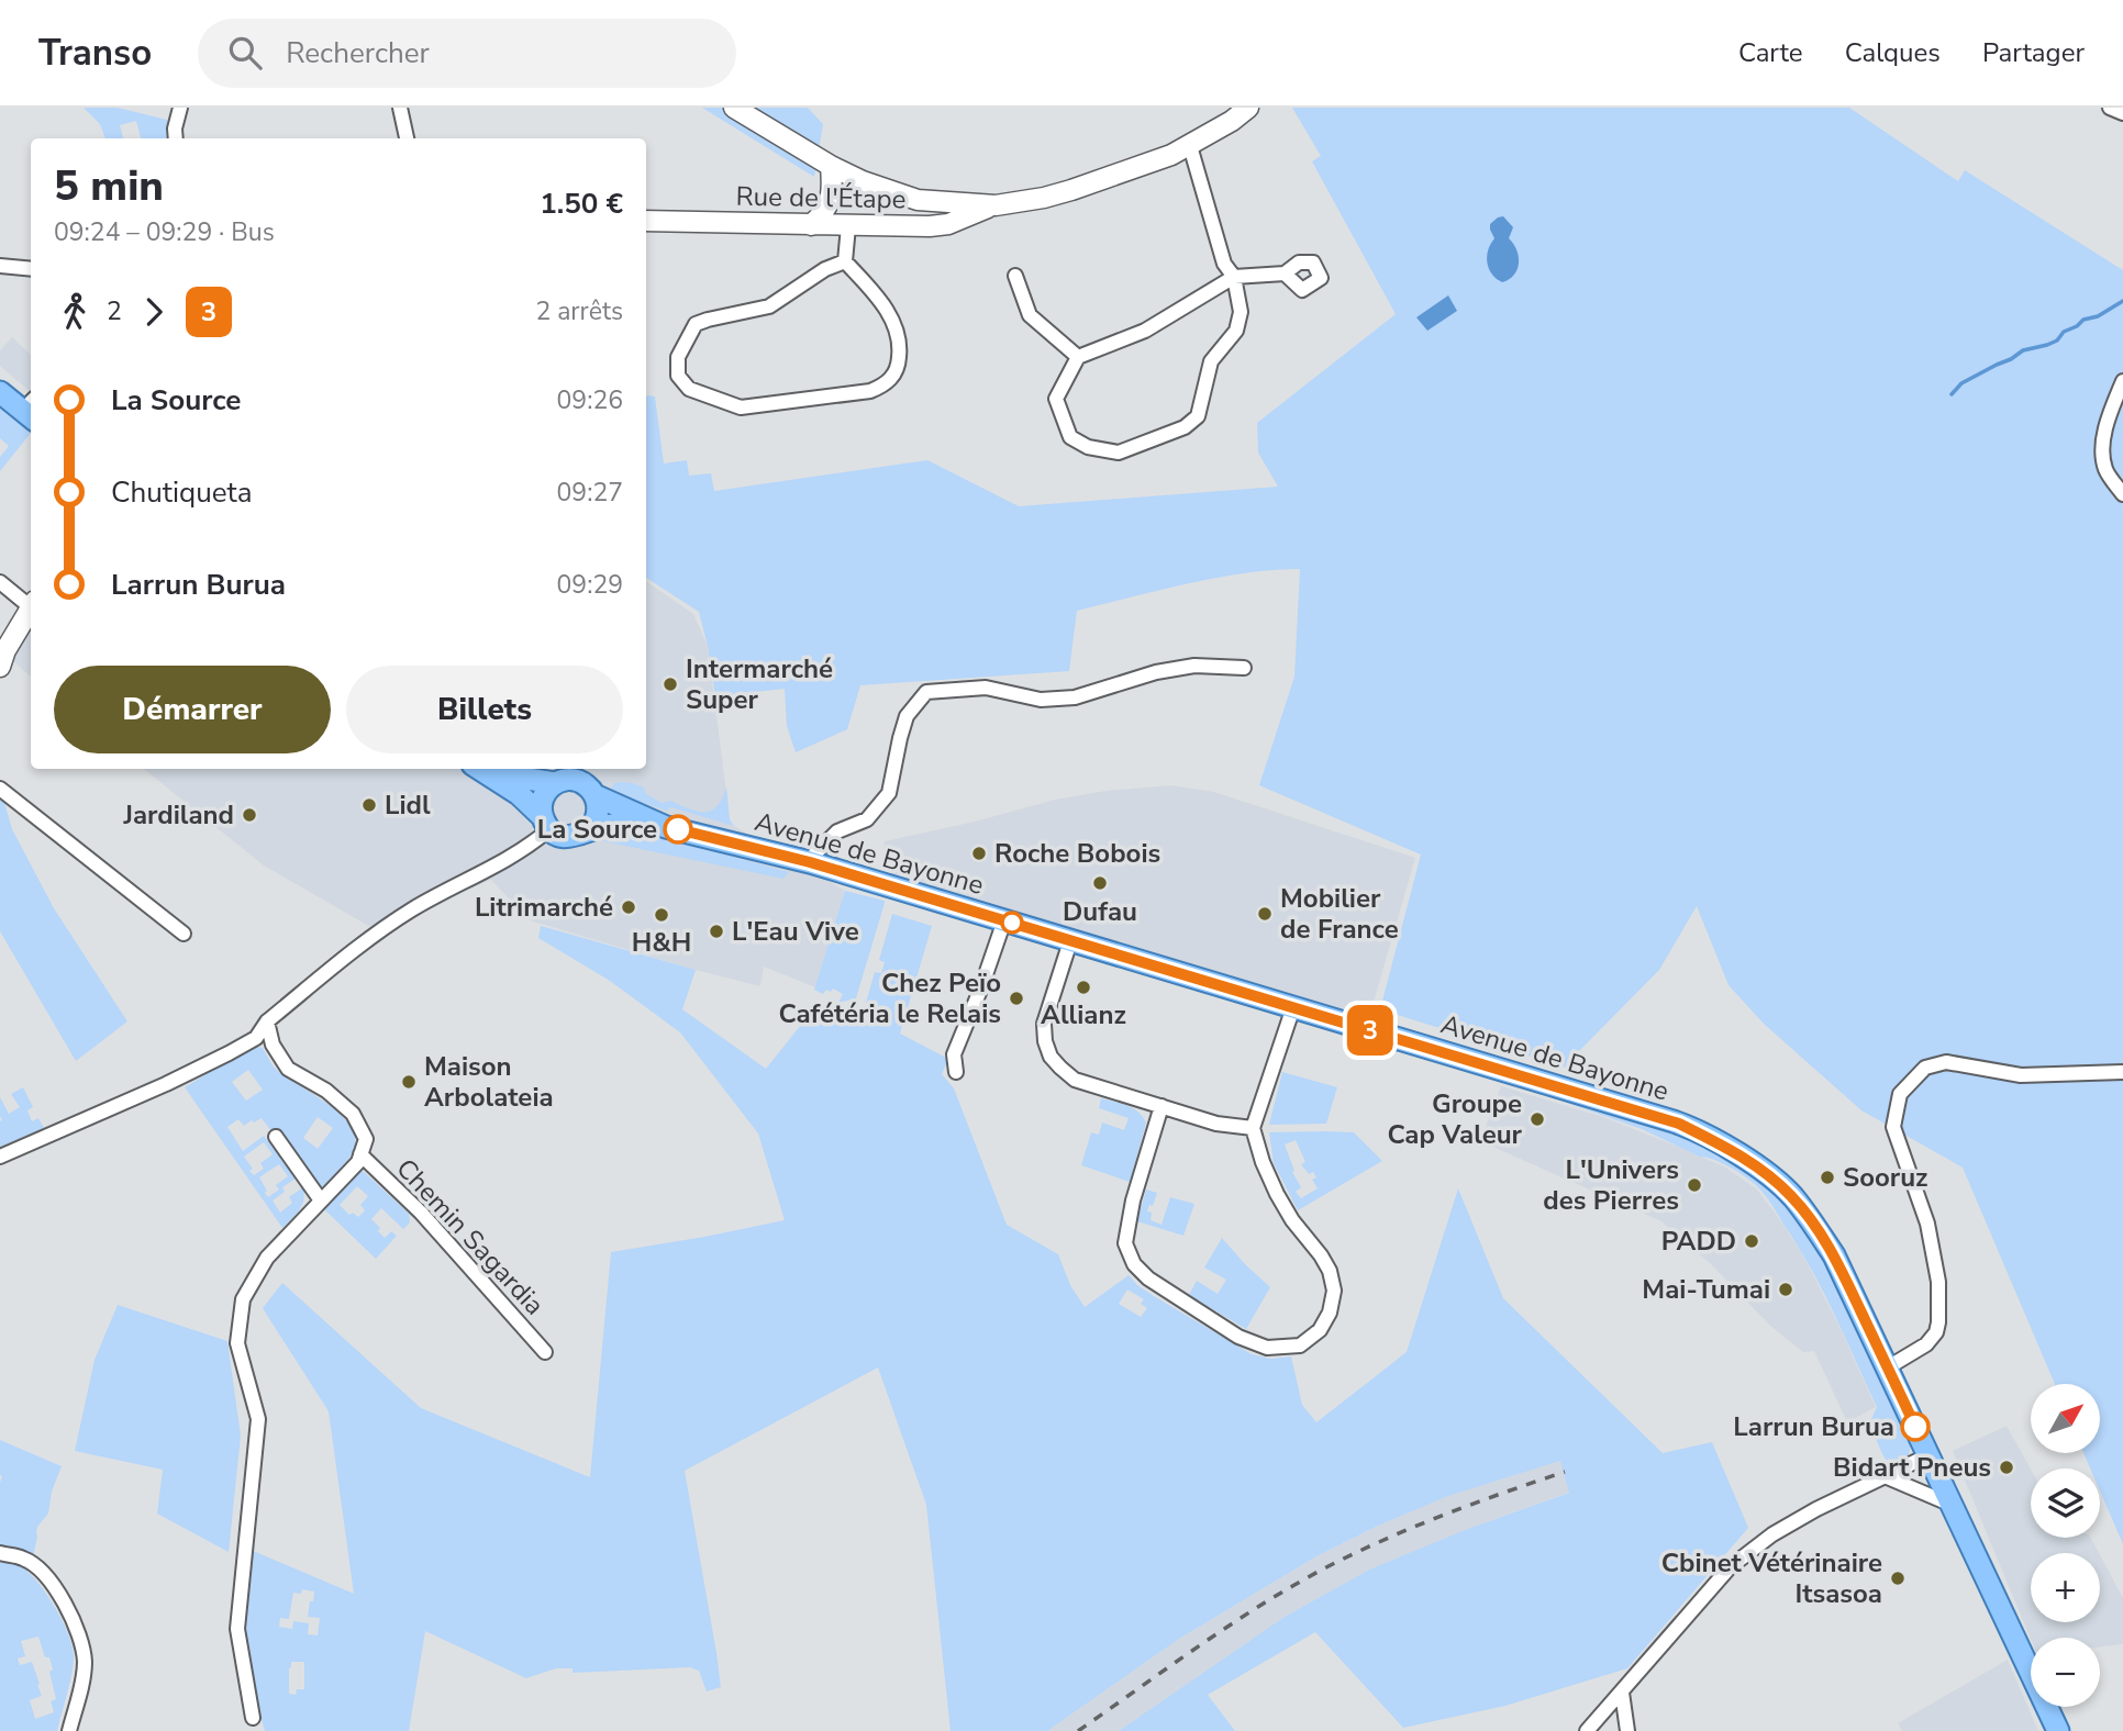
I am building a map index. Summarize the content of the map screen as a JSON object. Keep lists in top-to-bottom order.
{
  "streets": {
    "main road": ["Rue de l'Étape", "Avenue de Bayonne"],
    "street": ["Chemin Sagardia"]
  },
  "places": [
    "Intermarché Super",
    "Lidl",
    "Jardiland",
    "La Source",
    "Roche Bobois",
    "Dufau",
    "Litrimarché",
    "Mobilier de France",
    "H&H",
    "L'Eau Vive",
    "Allianz",
    "Chez Peïo Cafétéria le Relais",
    "Maison Arbolateia",
    "Groupe Cap Valeur",
    "Sooruz",
    "L'Univers des Pierres",
    "PADD",
    "Mai-Tumai",
    "Larrun Burua",
    "Bidart Pneus",
    "Cbinet Vétérinaire Itsasoa"
  ],
  "lines": ["bus line 3"],
  "north": "top right",
  "page": {
    "header": "Transo",
    "search": "Rechercher",
    "nav": ["Carte", "Calques", "Partager"],
    "on_map": "3",
    "heading": ["5 min", "09:24 – 09:29 · Bus", "1.50 €"],
    "legs": ["2", "3", "2 arrêts"],
    "list": [
      {
        "name": "La Source",
        "value": "09:26"
      },
      {
        "name": "Chutiqueta",
        "value": "09:27"
      },
      {
        "name": "Larrun Burua",
        "value": "09:29"
      }
    ],
    "buttons": ["Démarrer", "Billets"],
    "map_buttons": ["+", "−"]
  }
}
